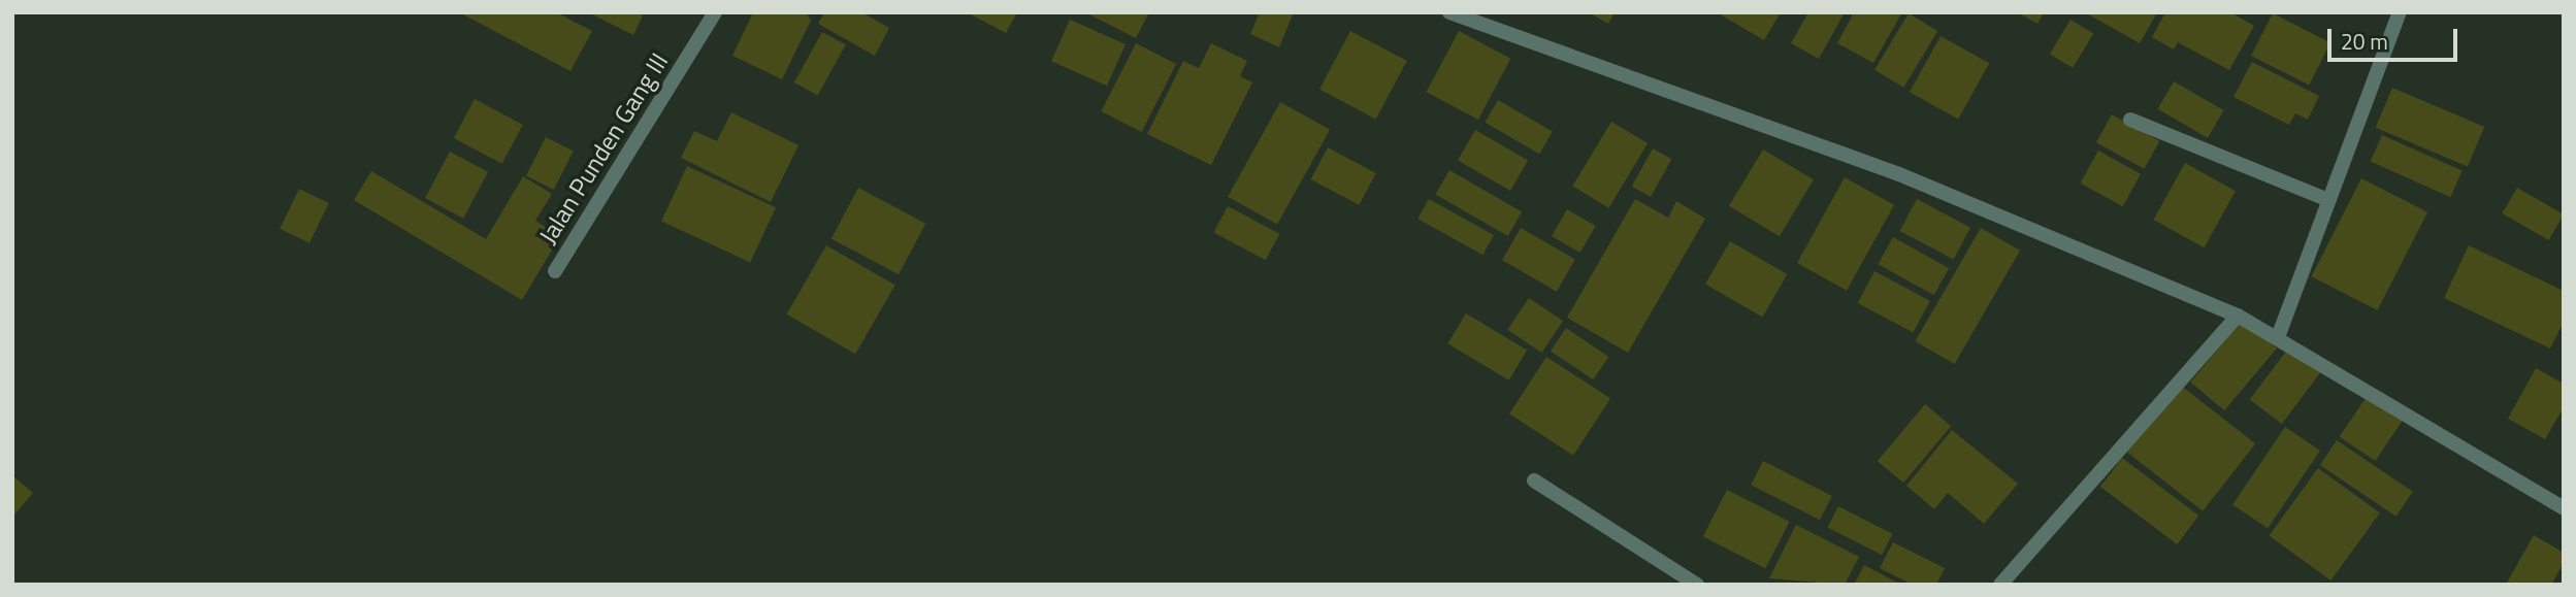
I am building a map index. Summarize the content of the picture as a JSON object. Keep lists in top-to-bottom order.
{
  "streets": {
    "street": ["Jalan Punden Gang III"]
  },
  "scale_bar": "20 m"
}
